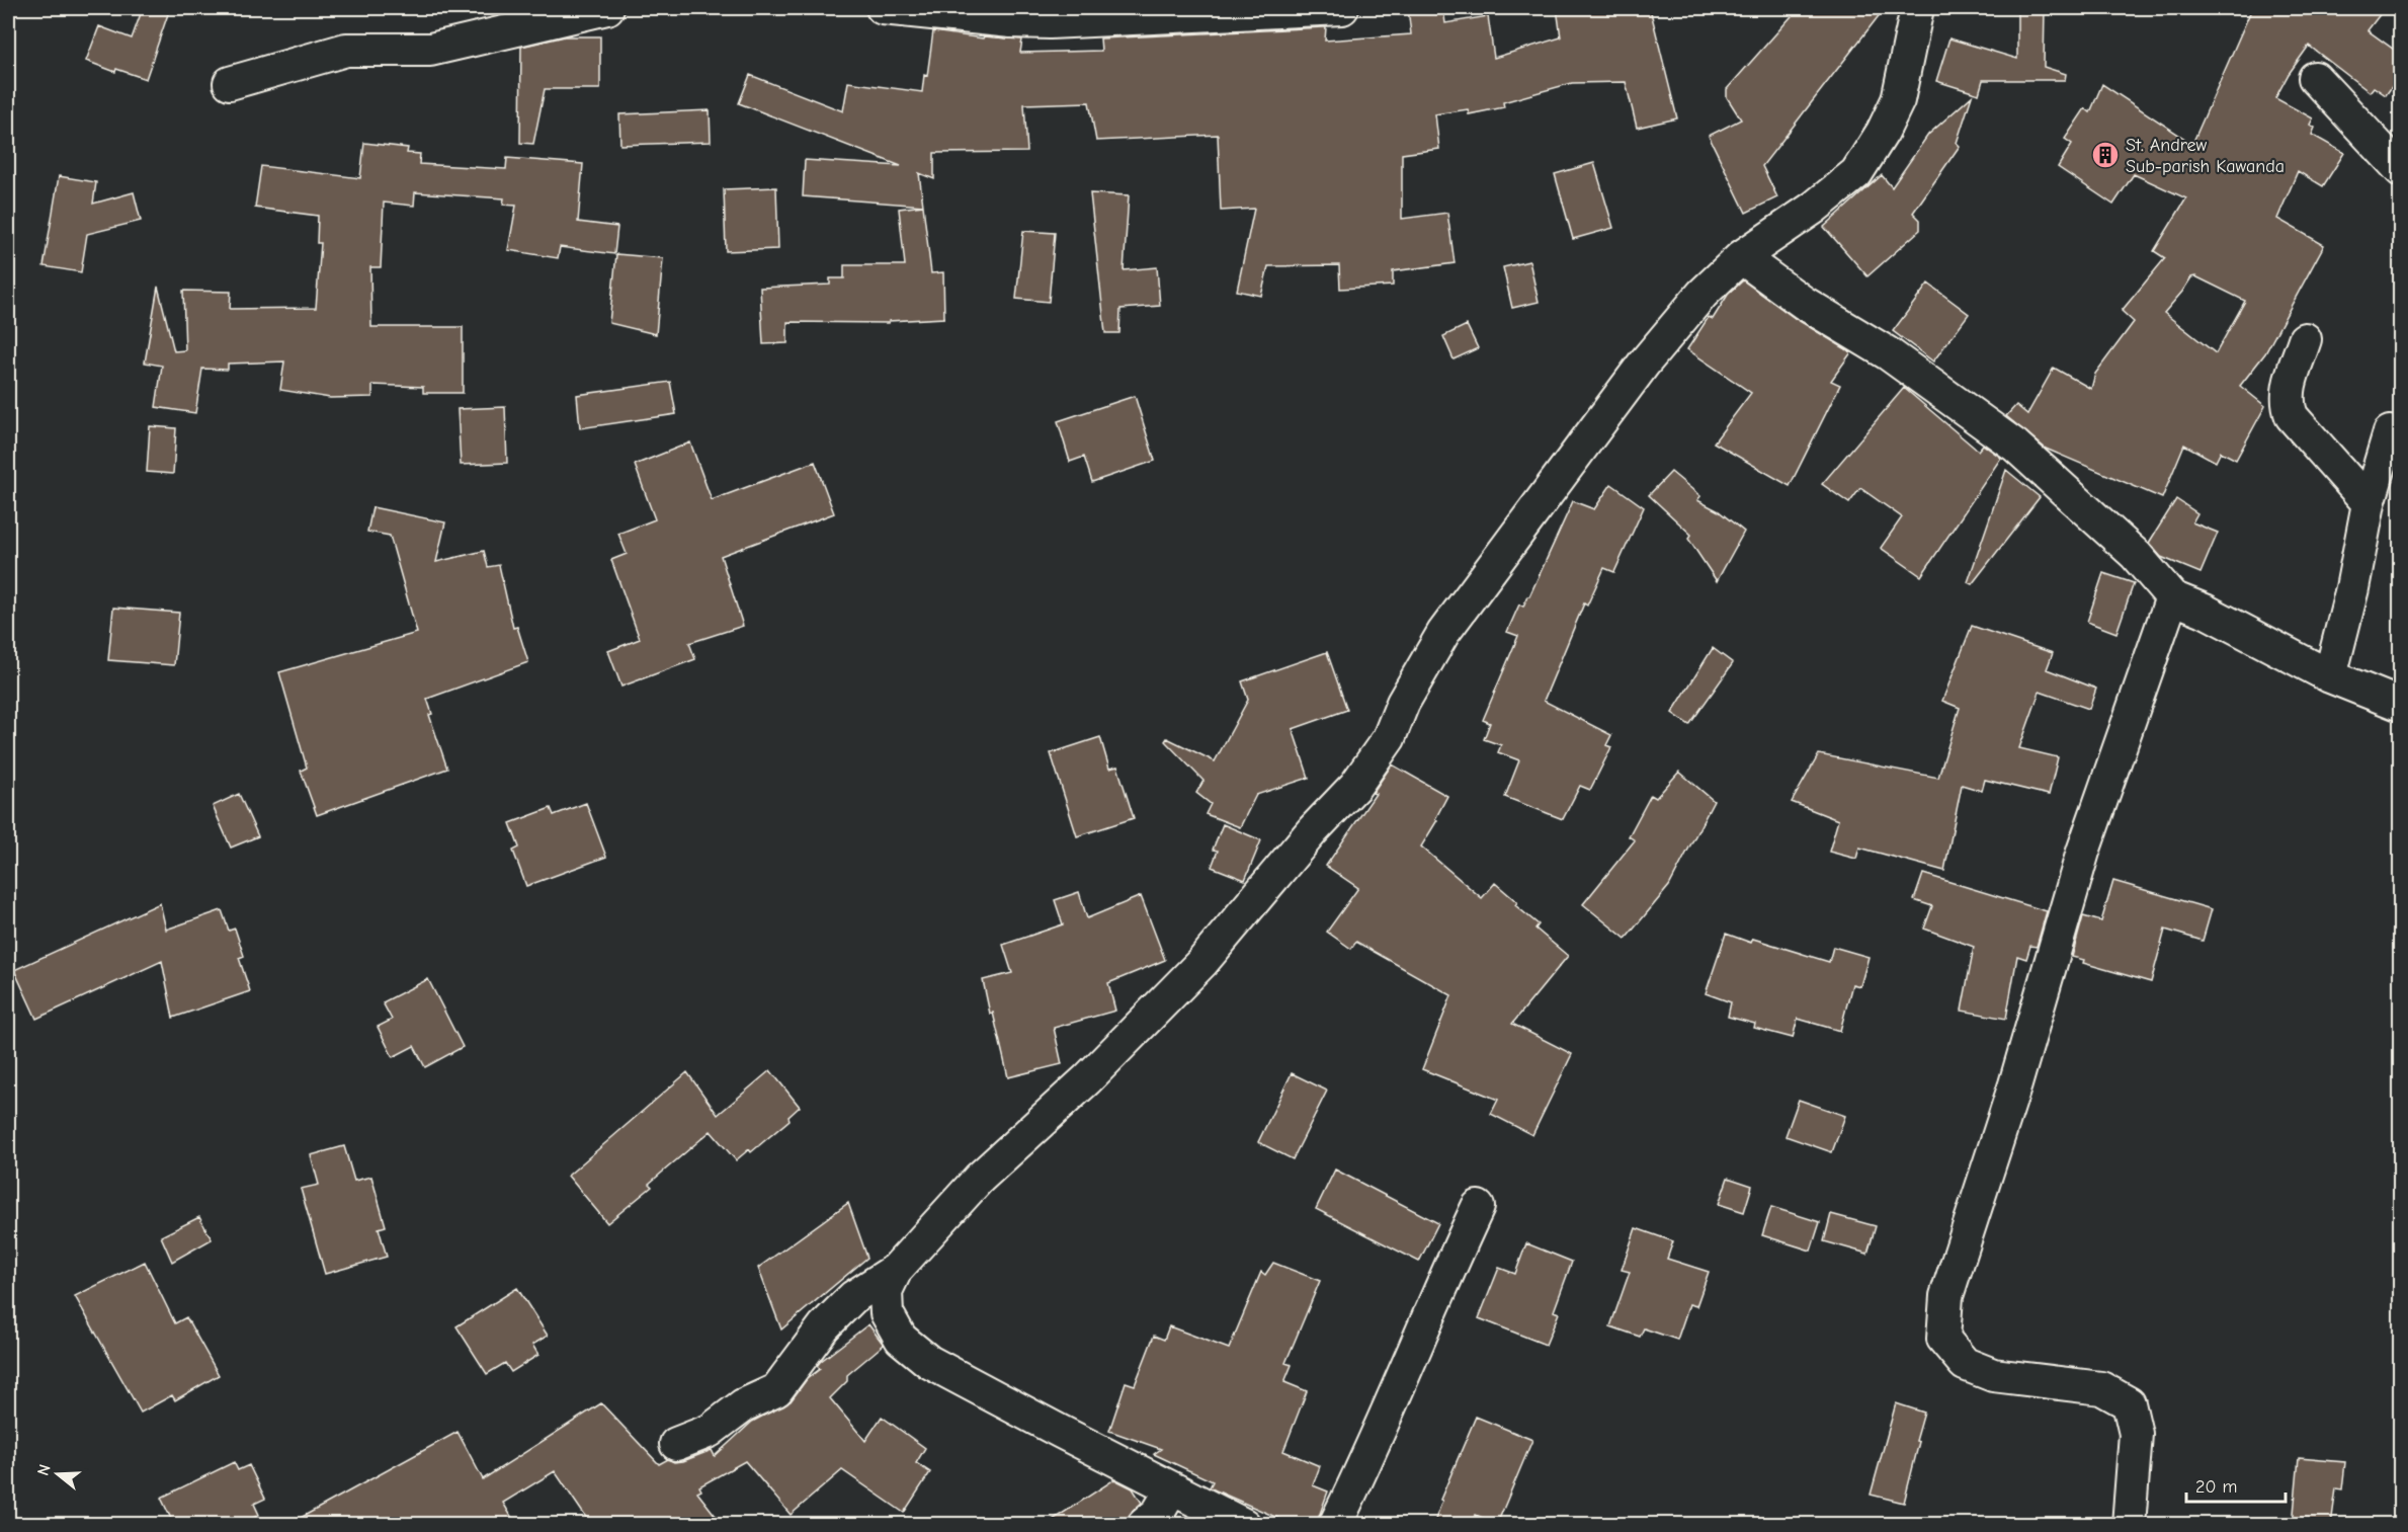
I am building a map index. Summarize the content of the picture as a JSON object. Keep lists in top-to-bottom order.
{
  "places": {
    "building": ["St. Andrew Sub-parish Kawanda"]
  },
  "scale_bar": "20 m",
  "north": "left"
}
